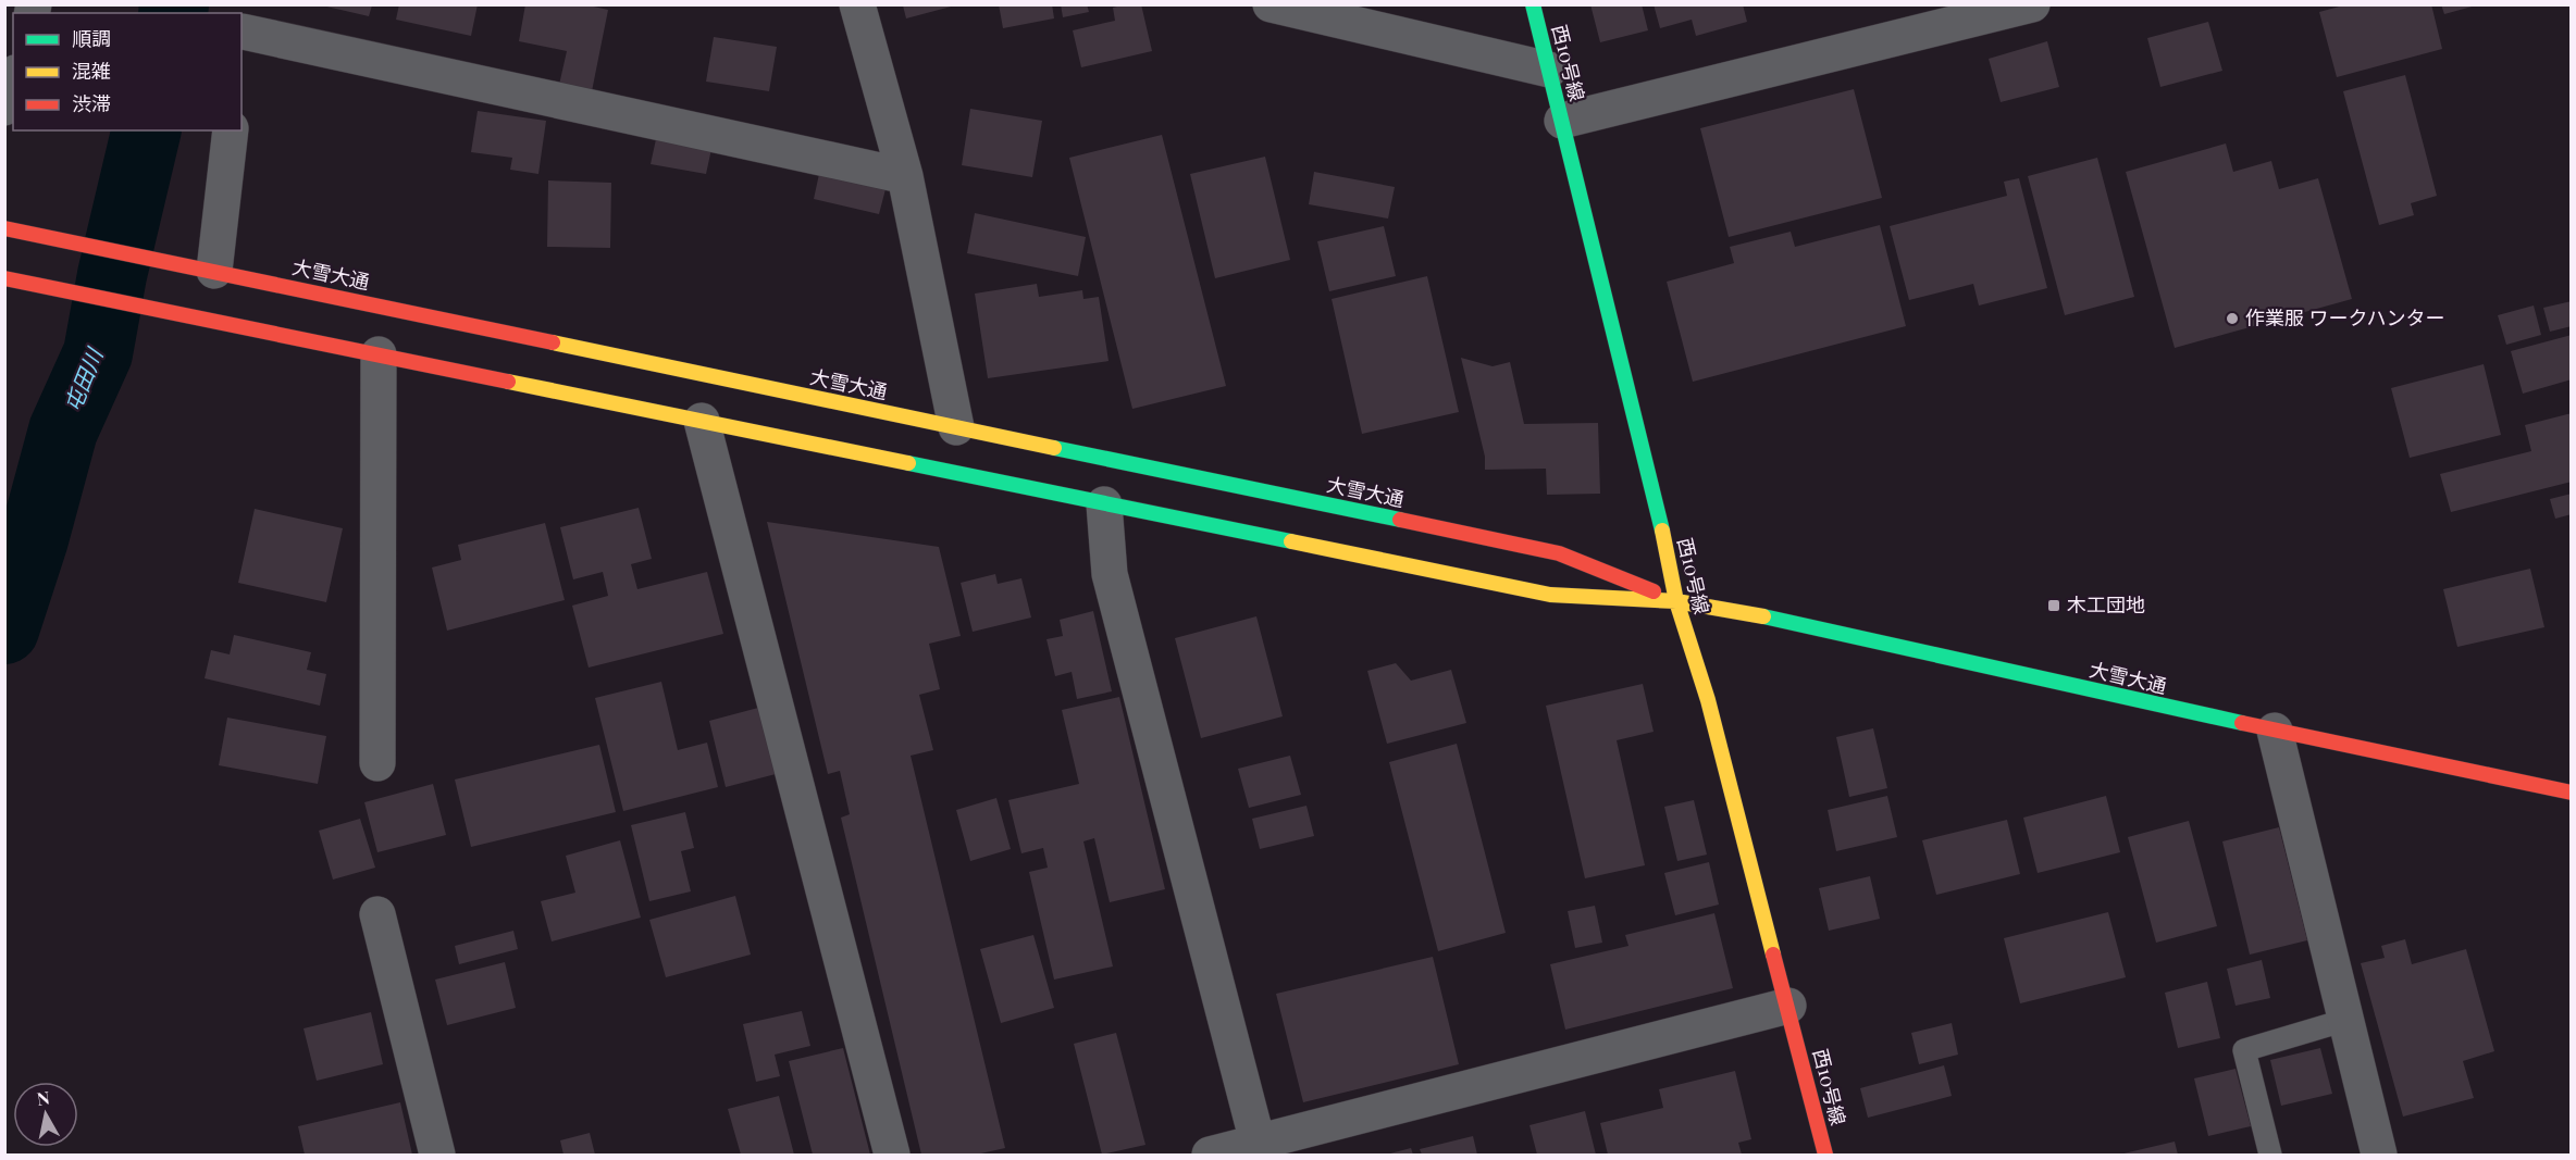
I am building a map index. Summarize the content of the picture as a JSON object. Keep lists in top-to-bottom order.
{
  "streets": {
    "main road": ["西10号線", "大雪大通"]
  },
  "crossings": [
    ["西10号線", "大雪大通"]
  ],
  "water": ["屯田川"],
  "places": {
    "other": ["作業服 ワークハンター"],
    "transit": ["木工団地"]
  },
  "legend": ["順調", "混雑", "渋滞"],
  "north": "top"
}
